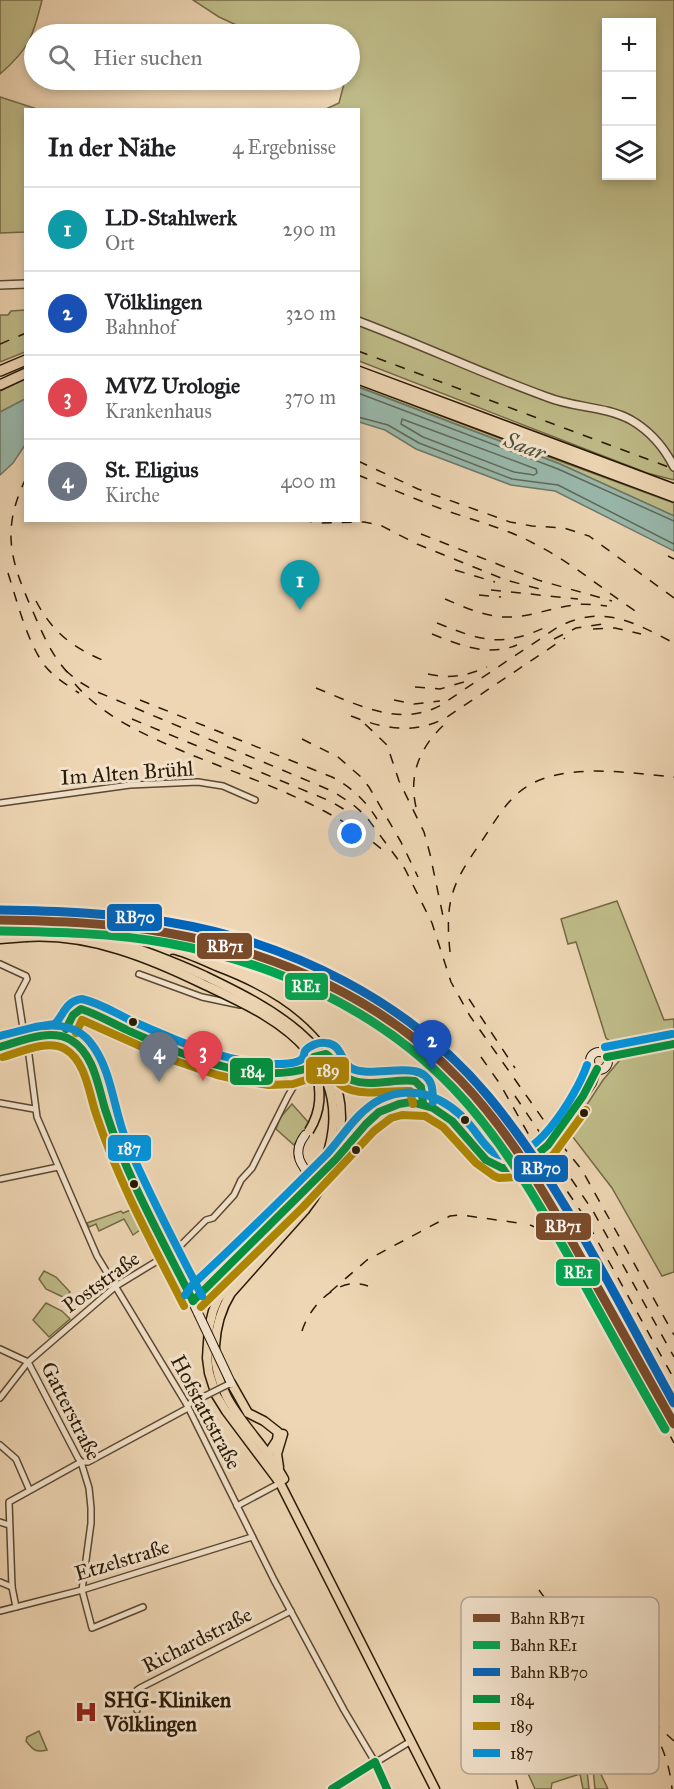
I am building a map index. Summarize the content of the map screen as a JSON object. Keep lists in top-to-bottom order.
{
  "streets": {
    "street": [
      "Im Alten Brühl",
      "Poststraße",
      "Gatterstraße",
      "Hofstattstraße",
      "Etzelstraße",
      "Richardstraße"
    ]
  },
  "crossings": [
    ["Poststraße", "Gatterstraße"],
    ["Poststraße", "Hofstattstraße"],
    ["Gatterstraße", "Etzelstraße"],
    ["Hofstattstraße", "Etzelstraße"],
    ["Hofstattstraße", "Richardstraße"]
  ],
  "water": ["Saar"],
  "places": {
    "hospital": ["SHG-Kliniken Völklingen"]
  },
  "lines": [
    "rail line RB70",
    "rail line RB71",
    "rail line RE1",
    "transit line 187",
    "transit line 184",
    "transit line 189"
  ],
  "legend": [
    "Bahn RB71",
    "Bahn RE1",
    "Bahn RB70",
    "184",
    "189",
    "187"
  ],
  "page": {
    "map_buttons": ["+", "−"],
    "search": "Hier suchen",
    "heading": ["In der Nähe", "4 Ergebnisse"],
    "list": [
      {
        "mark": "1",
        "name": "LD-Stahlwerk",
        "note": "Ort",
        "value": "290 m"
      },
      {
        "mark": "2",
        "name": "Völklingen",
        "note": "Bahnhof",
        "value": "320 m"
      },
      {
        "mark": "3",
        "name": "MVZ Urologie",
        "note": "Krankenhaus",
        "value": "370 m"
      },
      {
        "mark": "4",
        "name": "St. Eligius",
        "note": "Kirche",
        "value": "400 m"
      }
    ],
    "pins": [
      "1",
      "2",
      "3",
      "4"
    ]
  }
}
